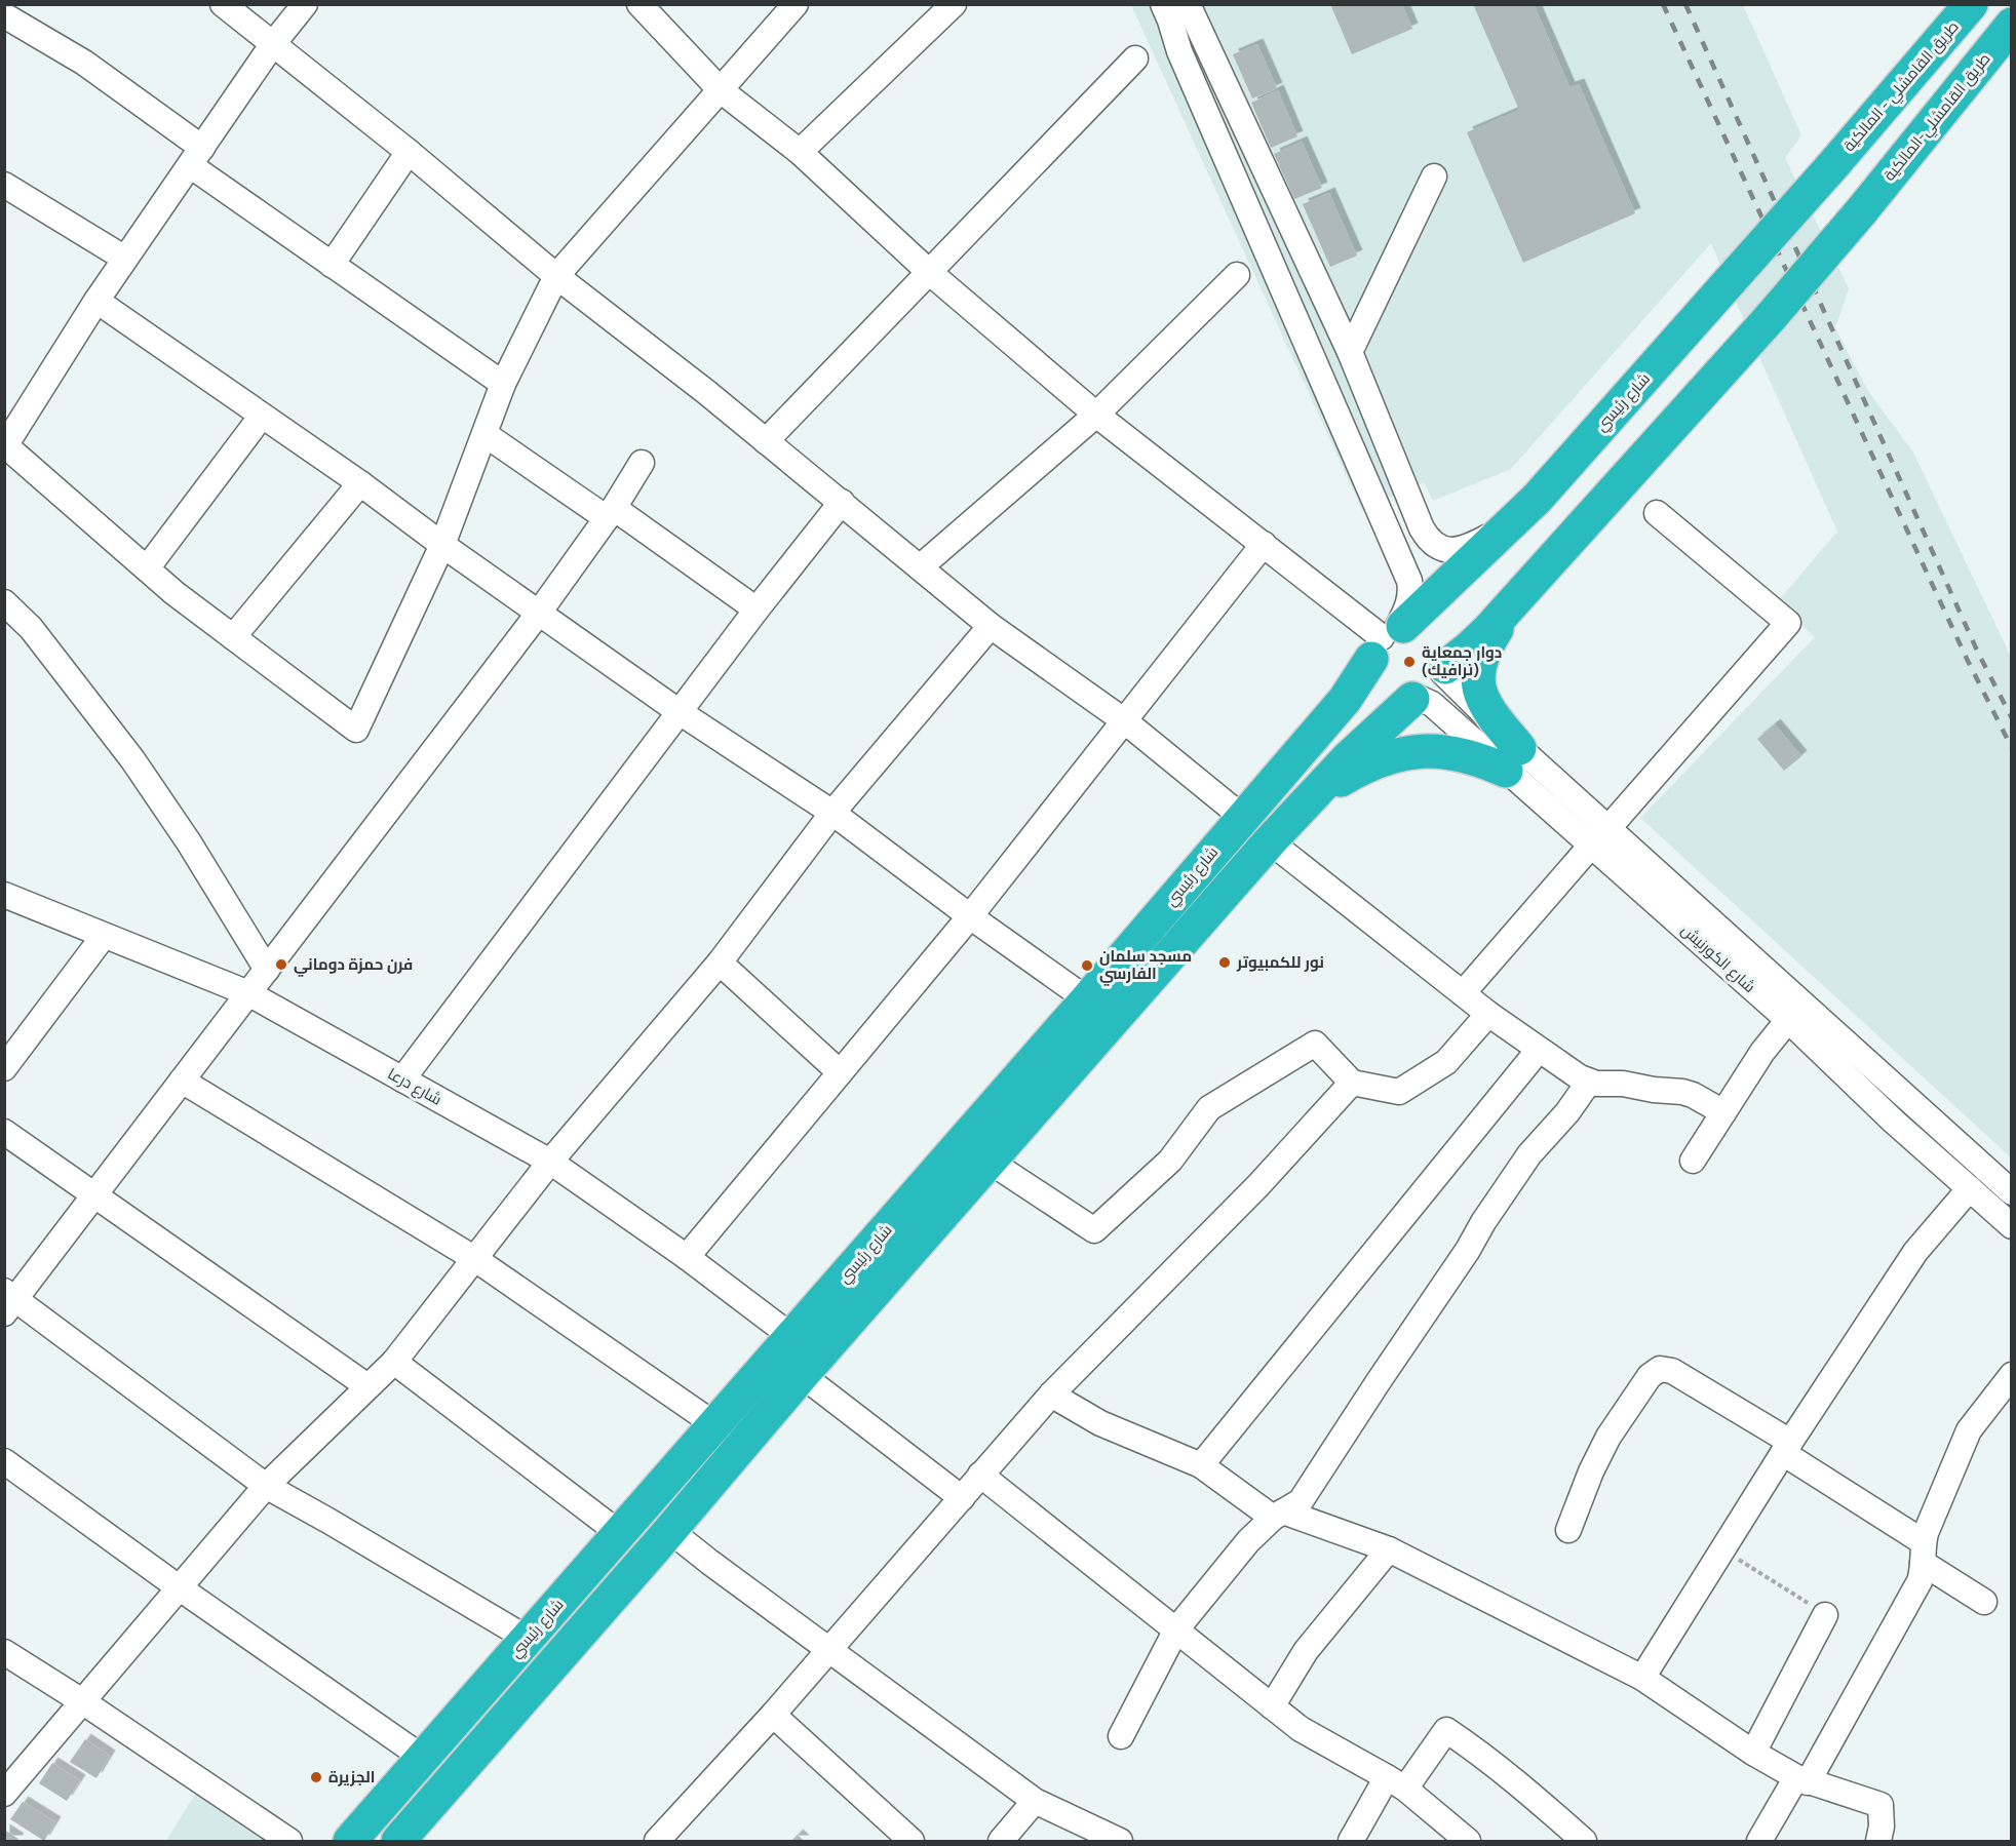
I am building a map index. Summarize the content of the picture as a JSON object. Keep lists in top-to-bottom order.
{
  "streets": {
    "highway": ["طريق القامشلي - المالكية", "طريق القامشلي-المالكية", "شارع رئيسي"],
    "street": ["شارع الكورنيش", "شارع درعا"]
  },
  "crossings": [
    ["طريق القامشلي - المالكية", "شارع رئيسي"],
    ["شارع رئيسي", "شارع الكورنيش"],
    ["شارع رئيسي", "شارع درعا"]
  ],
  "places": [
    "دوار جمعاية (ترافيك)",
    "نور للكمبيوتر",
    "فرن حمزة دوماني",
    "مسجد سلمان الفارسي",
    "الجزيرة"
  ]
}
